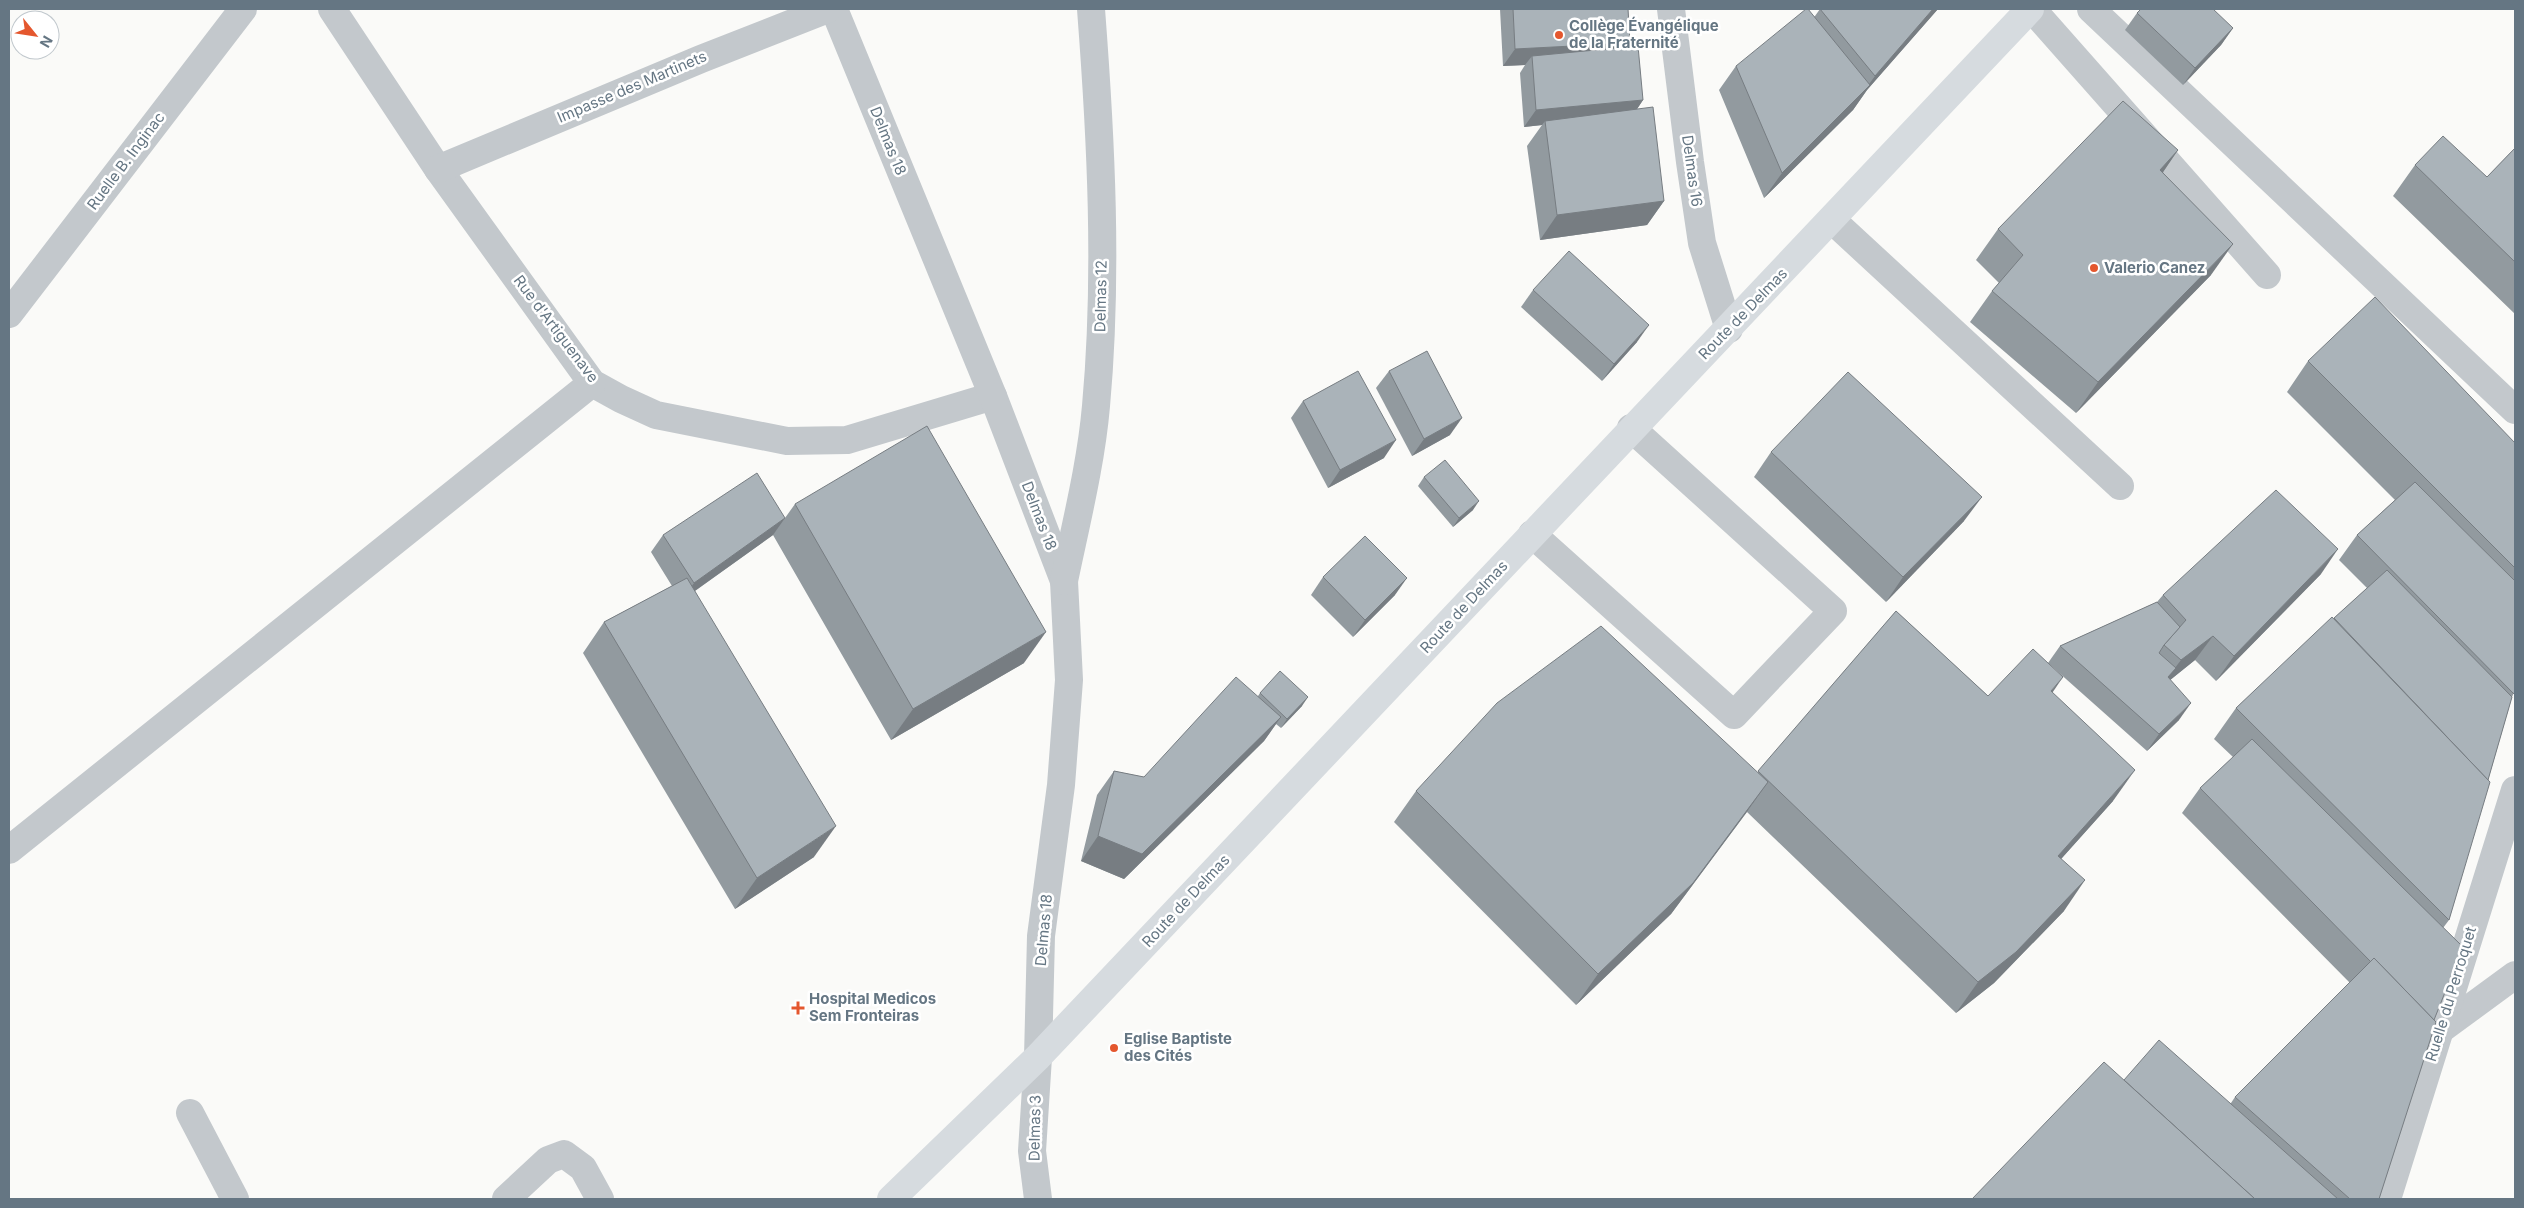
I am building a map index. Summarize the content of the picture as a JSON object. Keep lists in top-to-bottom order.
{
  "streets": {
    "main road": ["Route de Delmas"],
    "street": [
      "Impasse des Martinets",
      "Delmas 18",
      "Ruelle B. Inginac",
      "Delmas 16",
      "Delmas 12",
      "Rue d'Artiguenave",
      "Ruelle du Perroquet",
      "Delmas 3"
    ]
  },
  "crossings": [
    ["Impasse des Martinets", "Rue d'Artiguenave"],
    ["Delmas 18", "Delmas 12"],
    ["Delmas 18", "Route de Delmas"],
    ["Delmas 18", "Rue d'Artiguenave"],
    ["Delmas 18", "Delmas 3"],
    ["Delmas 16", "Route de Delmas"],
    ["Route de Delmas", "Delmas 3"]
  ],
  "places": {
    "other": ["Collège Évangélique de la Fraternité", "Valerio Canez", "Eglise Baptiste des Cités"],
    "health": ["Hospital Medicos Sem Fronteiras"]
  },
  "north": "bottom right"
}
